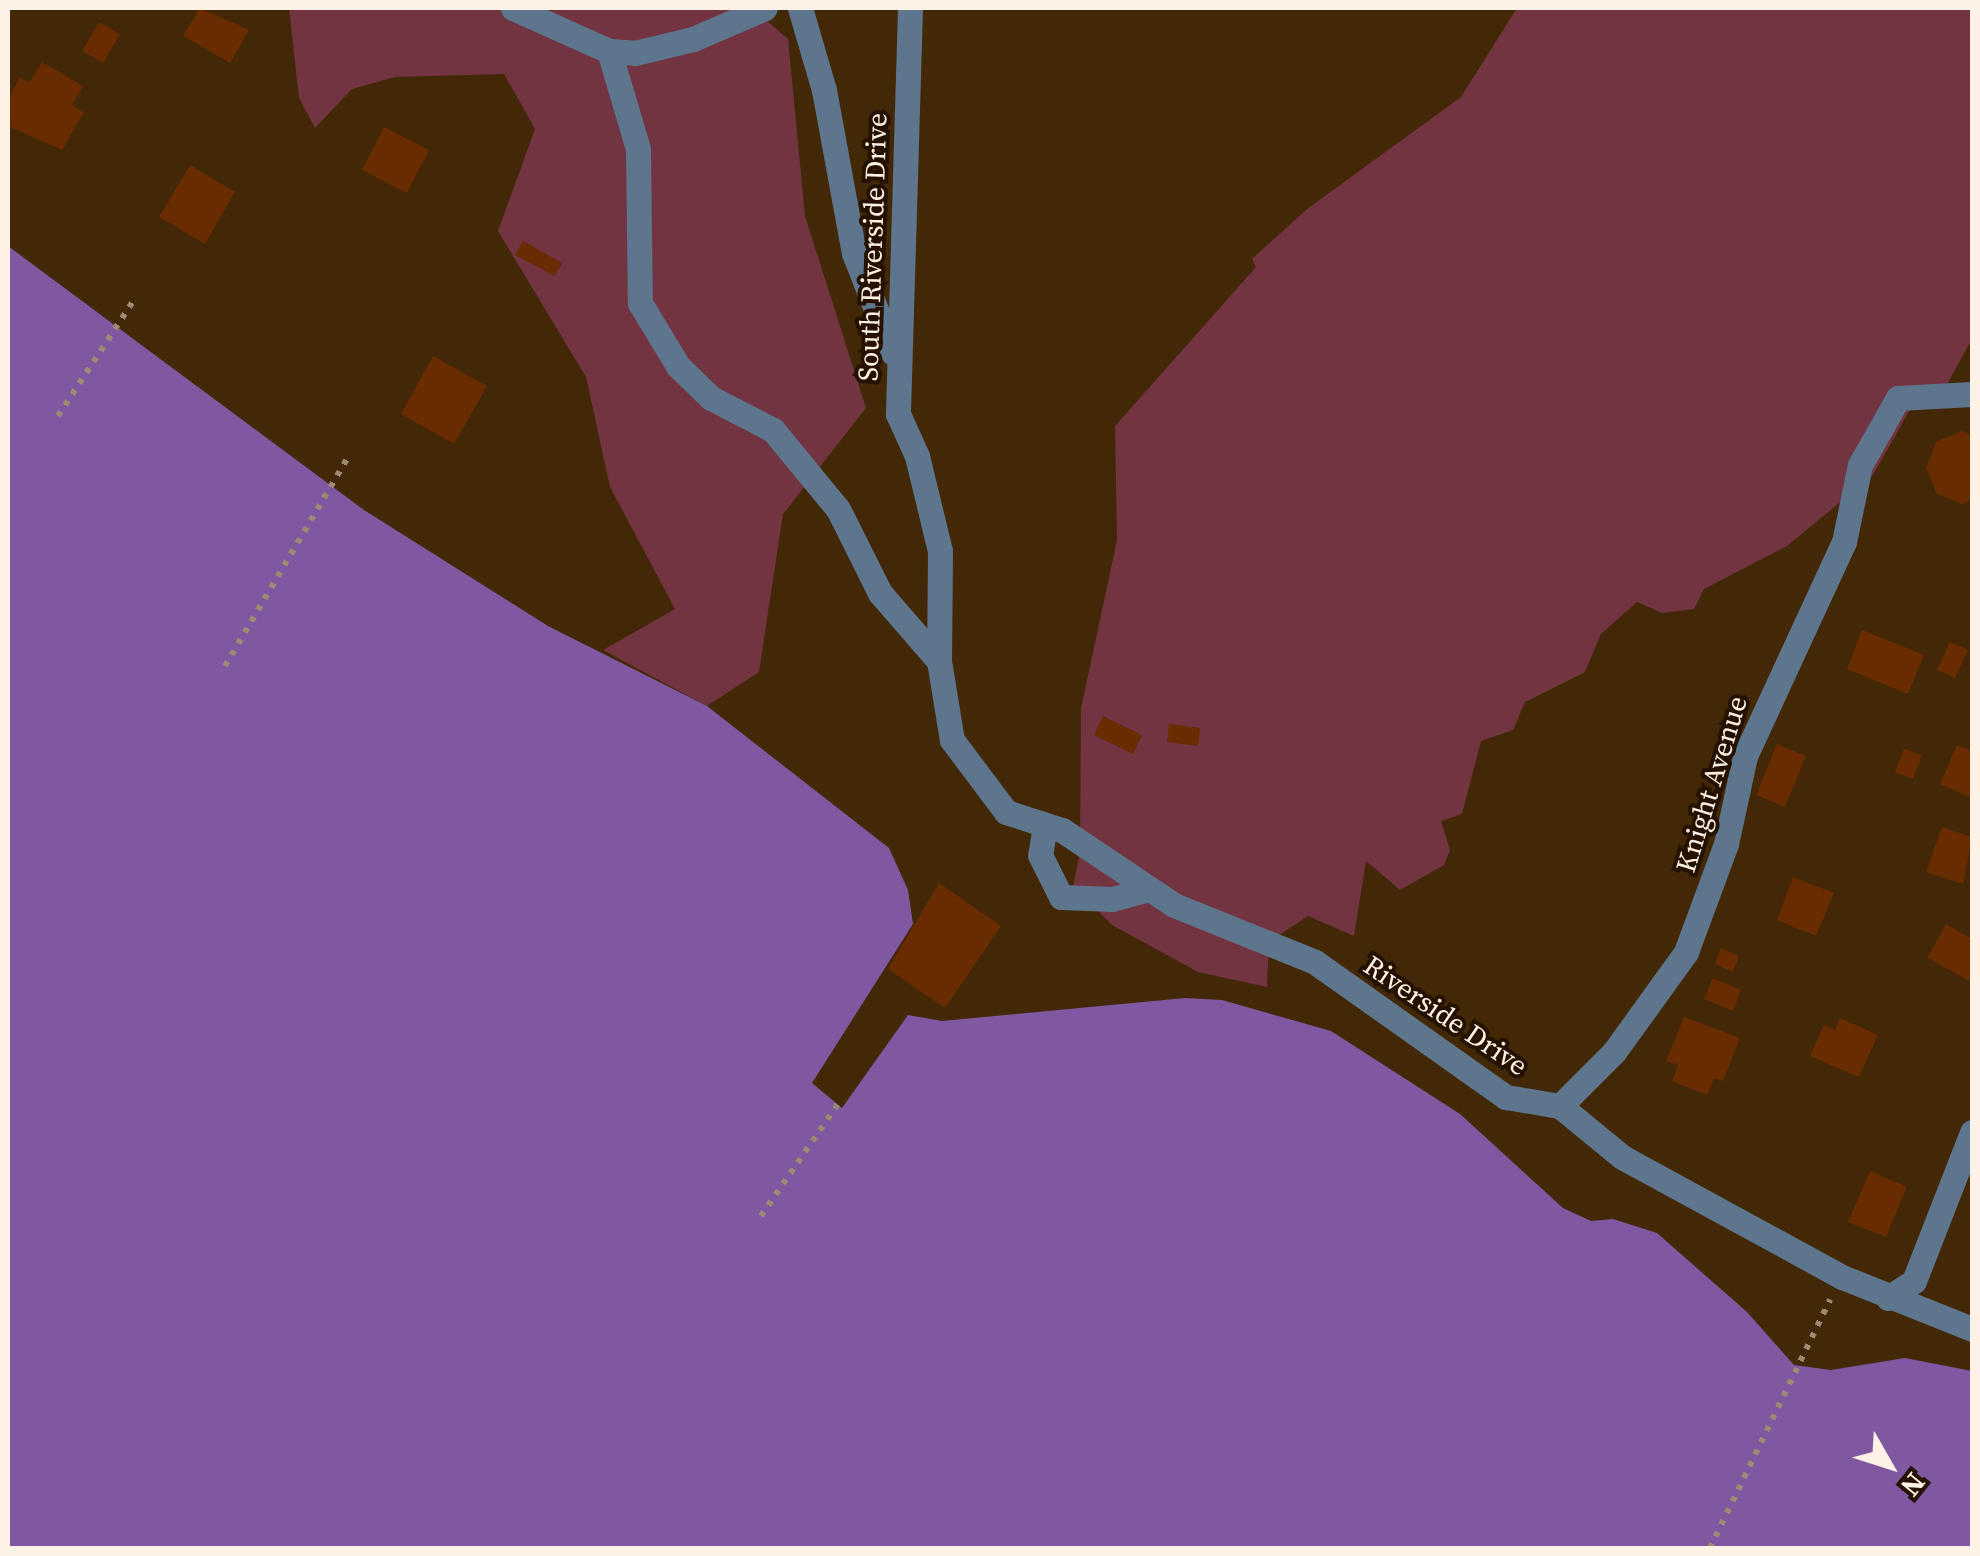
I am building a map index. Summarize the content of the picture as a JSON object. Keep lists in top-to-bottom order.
{
  "streets": {
    "street": ["South Riverside Drive", "Knight Avenue", "Riverside Drive"]
  },
  "crossings": [
    ["South Riverside Drive", "Riverside Drive"],
    ["Knight Avenue", "Riverside Drive"]
  ],
  "north": "bottom right"
}
